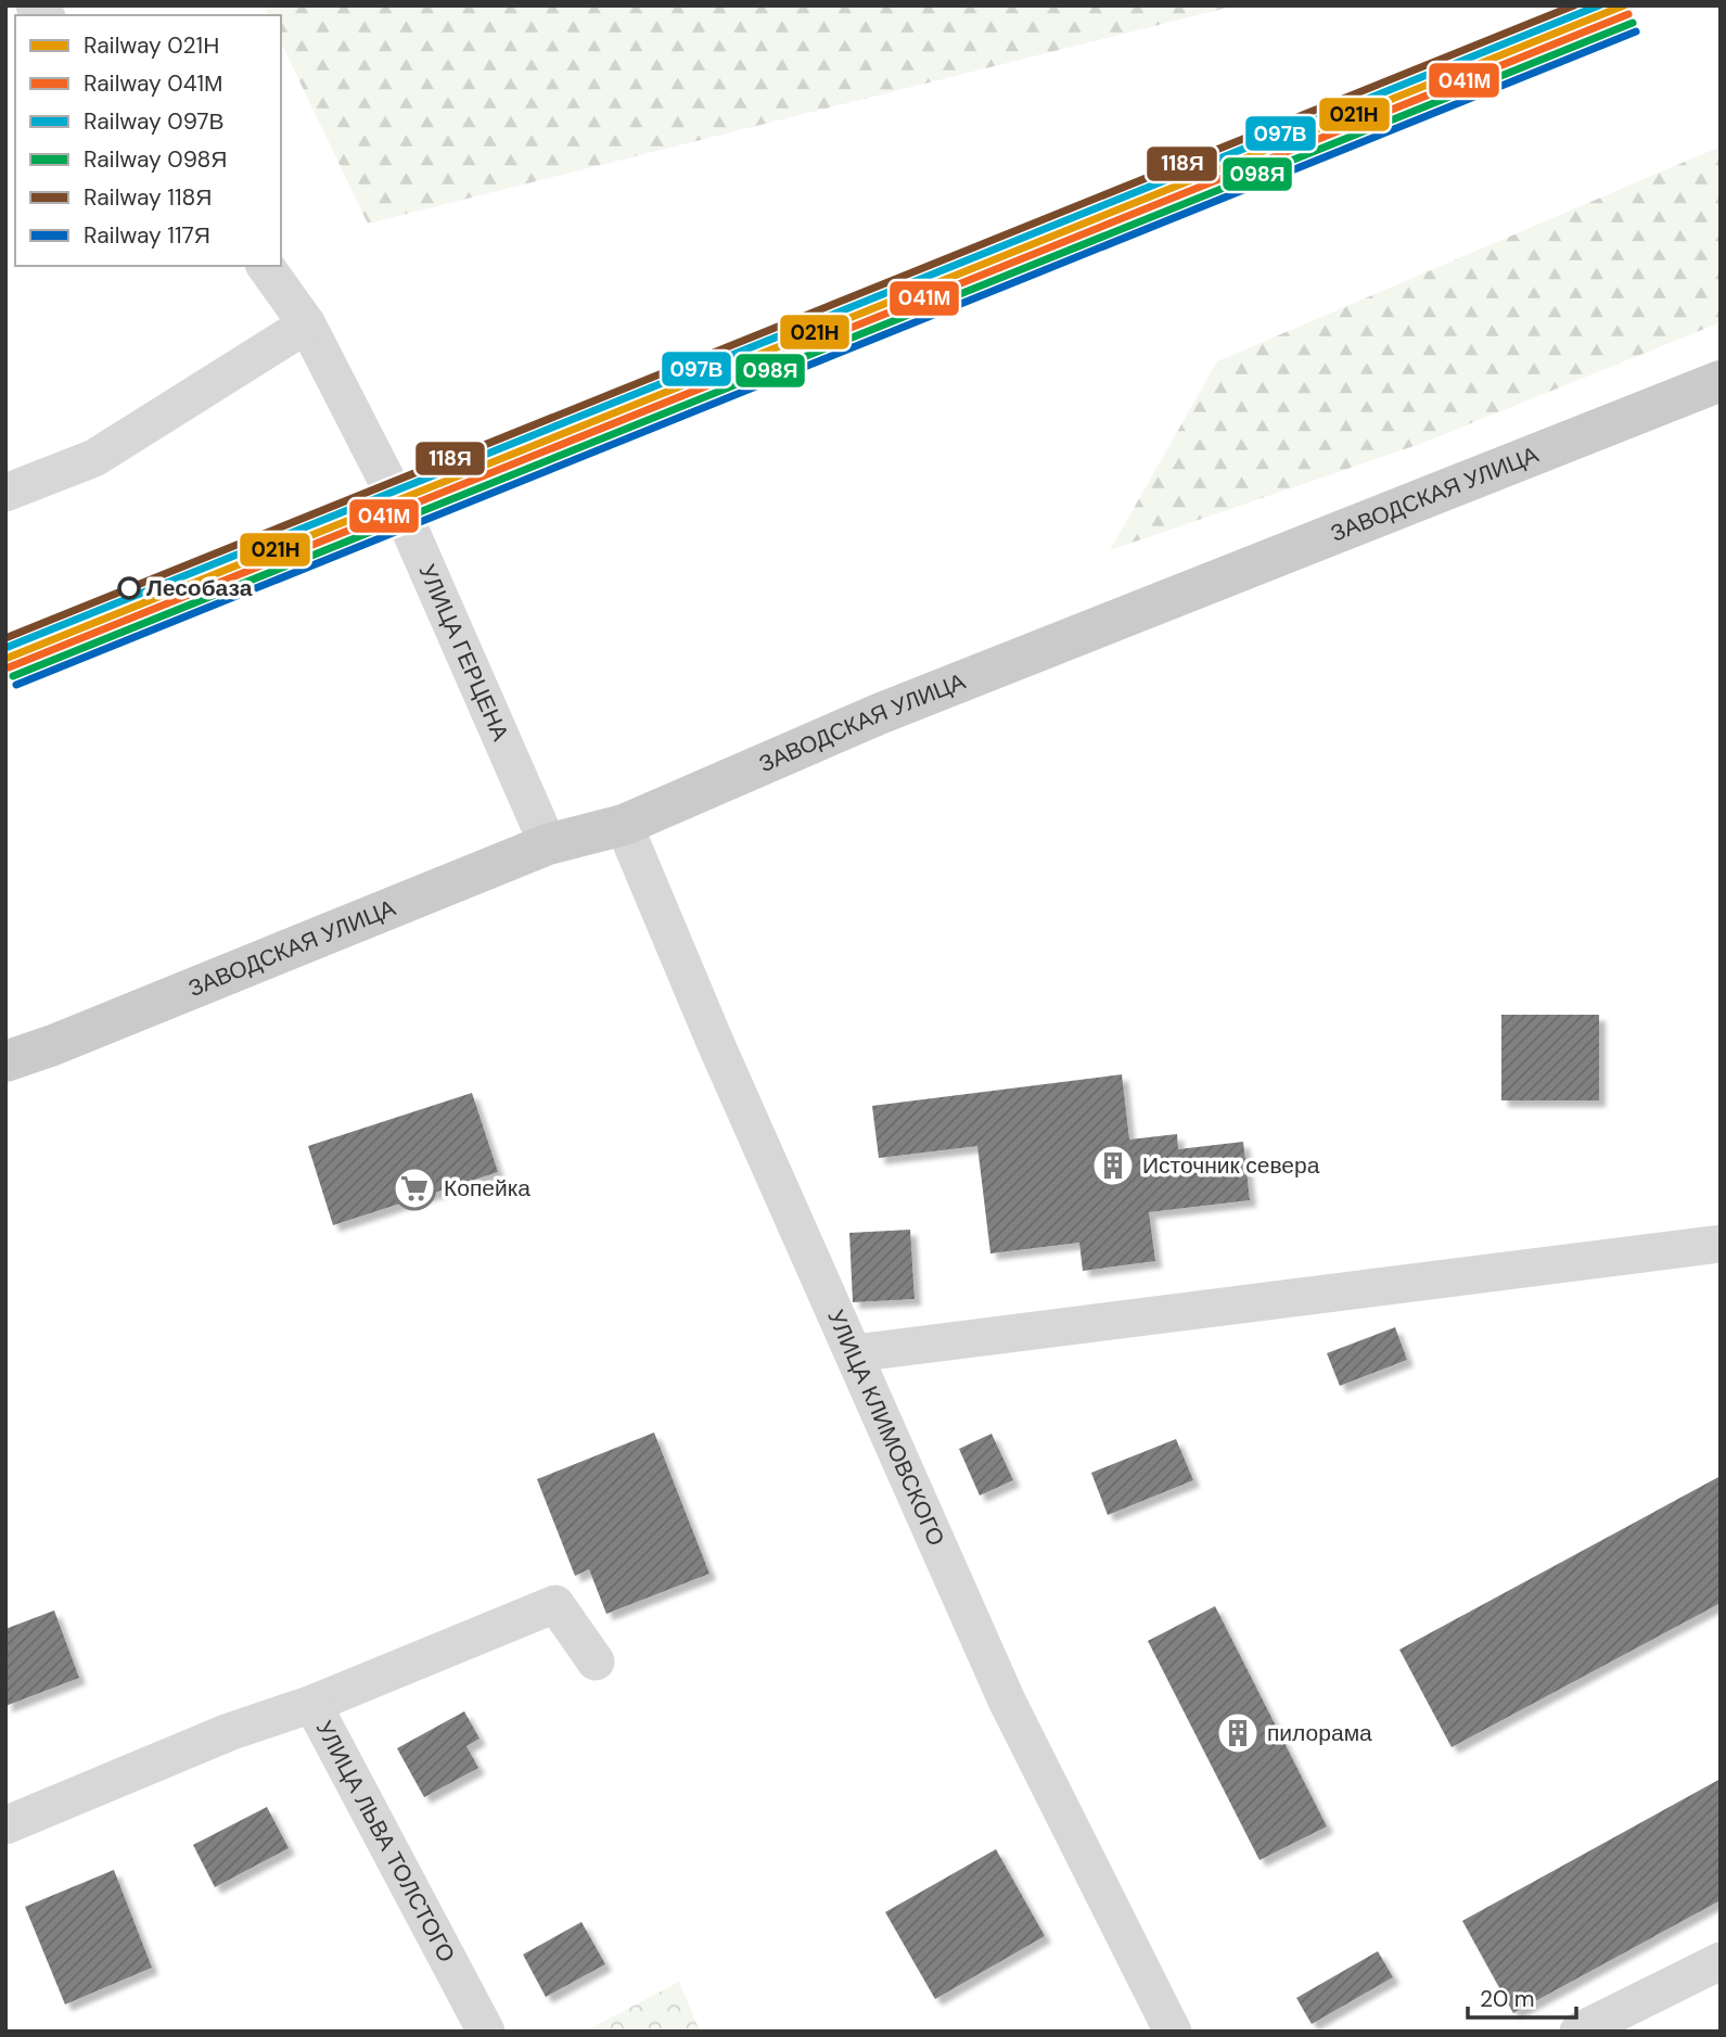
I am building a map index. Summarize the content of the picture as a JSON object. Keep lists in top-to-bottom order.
{
  "streets": {
    "main road": ["ЗАВОДСКАЯ УЛИЦА"],
    "street": ["УЛИЦА ГЕРЦЕНА", "УЛИЦА КЛИМОВСКОГО", "УЛИЦА ЛЬВА ТОЛСТОГО"]
  },
  "crossings": [
    ["ЗАВОДСКАЯ УЛИЦА", "УЛИЦА ГЕРЦЕНА"],
    ["ЗАВОДСКАЯ УЛИЦА", "УЛИЦА КЛИМОВСКОГО"]
  ],
  "places": {
    "other": ["Лесобаза"],
    "building": ["Источник севера", "пилорама"],
    "supermarket": ["Копейка"]
  },
  "lines": [
    "rail line 021Н",
    "rail line 097В",
    "rail line 118Я",
    "rail line 041М",
    "rail line 098Я",
    "rail line 117Я"
  ],
  "legend": [
    "Railway 021Н",
    "Railway 041М",
    "Railway 097В",
    "Railway 098Я",
    "Railway 118Я",
    "Railway 117Я"
  ],
  "scale_bar": "20 m"
}
